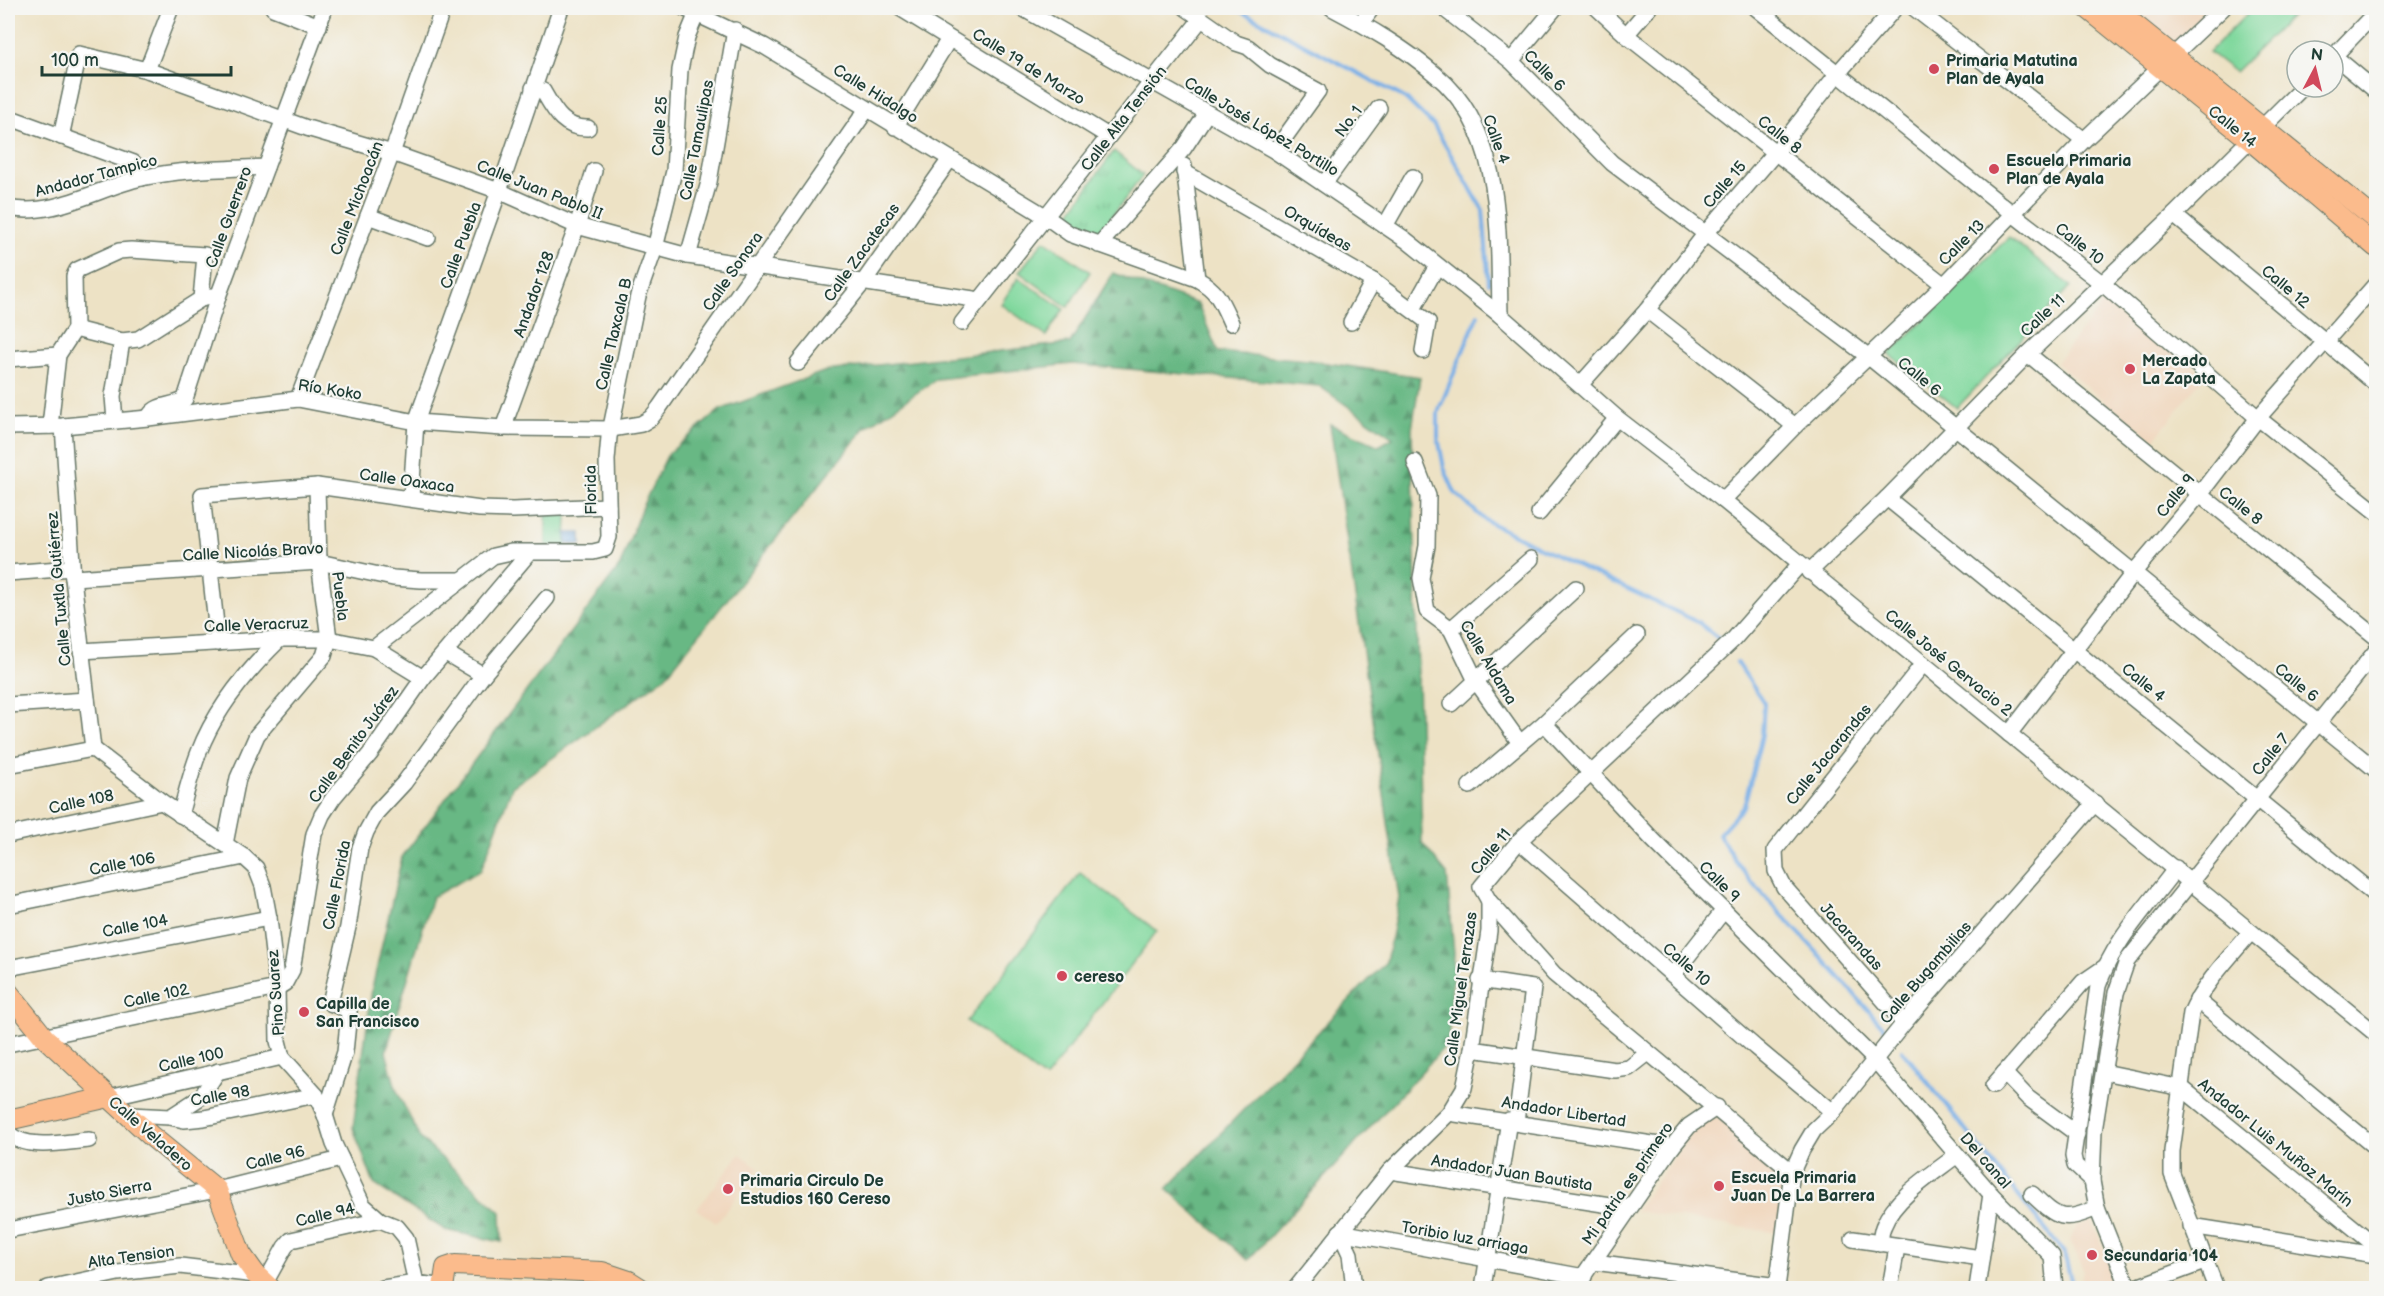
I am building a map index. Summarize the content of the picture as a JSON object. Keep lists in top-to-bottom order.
{
  "streets": {
    "main road": ["Calle 14", "Calle Veladero"],
    "street": [
      "Calle 19 de Marzo",
      "Calle 6",
      "Calle Hidalgo",
      "Calle Alta Tensión",
      "No. 1",
      "Calle 25",
      "Calle José López Portillo",
      "Calle 8",
      "Calle 4",
      "Calle Tamaulipas",
      "Andador Tampico",
      "Calle 15",
      "Calle Juan Pablo II",
      "Calle Michoacán",
      "Calle Guerrero",
      "Orquídeas",
      "Calle 13",
      "Calle 10",
      "Calle Puebla",
      "Calle Zacatecas",
      "Calle Sonora",
      "Calle 12",
      "Andador 128",
      "Calle 11",
      "Calle Tlaxcala B",
      "Río Koko",
      "Calle Oaxaca",
      "Florida",
      "Calle 9",
      "Calle Nicolás Bravo",
      "Calle Tuxtla Gutiérrez",
      "Puebla",
      "Calle Veracruz",
      "Calle Aldama",
      "Calle José Gervacio 2",
      "Calle Benito Juárez",
      "Calle Jacarandas",
      "Calle 7",
      "Calle 108",
      "Calle 106",
      "Calle Florida",
      "Calle 104",
      "Jacarandas",
      "Calle Bugambilias",
      "Calle Miguel Terrazas",
      "Pino Suarez",
      "Calle 102",
      "Calle 100",
      "Calle 98",
      "Andador Libertad",
      "Andador Luis Muñoz Marín",
      "Calle 96",
      "Del canal",
      "Andador Juan Bautista",
      "Mi patria es primero",
      "Justo Sierra",
      "Calle 94",
      "Toribio luz arriaga",
      "Alta Tension"
    ]
  },
  "crossings": [
    ["Calle 19 de Marzo", "Calle Alta Tensión"],
    ["Calle 6", "Calle 15"],
    ["Calle 6", "Calle 13"],
    ["Calle 6", "Calle 11"],
    ["Calle 6", "Calle 9"],
    ["Calle 6", "Calle 7"],
    ["Calle Hidalgo", "Calle Alta Tensión"],
    ["Calle Hidalgo", "Calle 25"],
    ["Calle Hidalgo", "Calle Tamaulipas"],
    ["Calle Hidalgo", "Calle Zacatecas"],
    ["Calle Hidalgo", "Calle Sonora"],
    ["Calle Alta Tensión", "Calle José López Portillo"],
    ["Calle Alta Tensión", "Calle Juan Pablo II"],
    ["No. 1", "Calle José López Portillo"],
    ["Calle 25", "Calle Juan Pablo II"],
    ["Calle 25", "Calle Tlaxcala B"],
    ["Calle José López Portillo", "Calle 4"],
    ["Calle José López Portillo", "Calle José Gervacio 2"],
    ["Calle 14", "Calle 13"],
    ["Calle 14", "Calle 11"],
    ["Calle 8", "Calle 15"],
    ["Calle 8", "Calle 13"],
    ["Calle 8", "Calle 11"],
    ["Calle 8", "Calle 9"],
    ["Calle 4", "Calle 11"],
    ["Calle 4", "Calle 9"],
    ["Calle 4", "Calle José Gervacio 2"],
    ["Calle 4", "Calle 7"],
    ["Calle Tamaulipas", "Calle Juan Pablo II"],
    ["Andador Tampico", "Calle Guerrero"],
    ["Calle 15", "Calle 10"],
    ["Calle 15", "Calle José Gervacio 2"],
    ["Calle Juan Pablo II", "Calle Michoacán"],
    ["Calle Juan Pablo II", "Calle Guerrero"],
    ["Calle Juan Pablo II", "Calle Puebla"],
    ["Calle Juan Pablo II", "Calle Zacatecas"],
    ["Calle Juan Pablo II", "Calle Sonora"],
    ["Calle Juan Pablo II", "Andador 128"],
    ["Calle Juan Pablo II", "Calle Tlaxcala B"],
    ["Calle Michoacán", "Río Koko"],
    ["Calle Guerrero", "Río Koko"],
    ["Calle 13", "Calle 10"],
    ["Calle 13", "Calle José Gervacio 2"],
    ["Calle 10", "Calle 11"],
    ["Calle 10", "Calle 9"],
    ["Calle 10", "Calle Bugambilias"],
    ["Calle Puebla", "Río Koko"],
    ["Calle Puebla", "Calle Oaxaca"],
    ["Calle Sonora", "Calle Tlaxcala B"],
    ["Calle Sonora", "Río Koko"],
    ["Calle Sonora", "Florida"],
    ["Calle 12", "Calle 11"],
    ["Calle 12", "Calle 9"],
    ["Andador 128", "Río Koko"],
    ["Calle 11", "Calle 9"],
    ["Calle 11", "Calle José Gervacio 2"],
    ["Calle 11", "Calle Miguel Terrazas"],
    ["Calle Tlaxcala B", "Río Koko"],
    ["Calle Tlaxcala B", "Florida"],
    ["Río Koko", "Florida"],
    ["Río Koko", "Calle Tuxtla Gutiérrez"],
    ["Calle Oaxaca", "Florida"],
    ["Calle Oaxaca", "Calle Nicolás Bravo"],
    ["Calle Oaxaca", "Puebla"],
    ["Florida", "Calle Benito Juárez"],
    ["Calle 9", "Calle José Gervacio 2"],
    ["Calle 9", "Calle Bugambilias"],
    ["Calle 9", "Del canal"],
    ["Calle Nicolás Bravo", "Calle Tuxtla Gutiérrez"],
    ["Calle Nicolás Bravo", "Puebla"],
    ["Calle Tuxtla Gutiérrez", "Calle Veracruz"],
    ["Calle Tuxtla Gutiérrez", "Pino Suarez"],
    ["Puebla", "Calle Veracruz"],
    ["Calle Veracruz", "Calle Benito Juárez"],
    ["Calle José Gervacio 2", "Calle Jacarandas"],
    ["Calle José Gervacio 2", "Calle 7"],
    ["Calle José Gervacio 2", "Calle Bugambilias"],
    ["Calle Benito Juárez", "Pino Suarez"],
    ["Calle Benito Juárez", "Calle 102"],
    ["Calle Jacarandas", "Jacarandas"],
    ["Calle 108", "Pino Suarez"],
    ["Calle 106", "Pino Suarez"],
    ["Calle Florida", "Pino Suarez"],
    ["Calle 104", "Pino Suarez"],
    ["Jacarandas", "Calle Bugambilias"],
    ["Calle Bugambilias", "Del canal"],
    ["Calle Miguel Terrazas", "Andador Libertad"],
    ["Calle Miguel Terrazas", "Andador Juan Bautista"],
    ["Calle Miguel Terrazas", "Toribio luz arriaga"],
    ["Pino Suarez", "Calle 102"],
    ["Pino Suarez", "Calle 100"],
    ["Pino Suarez", "Calle 98"],
    ["Pino Suarez", "Calle 96"],
    ["Pino Suarez", "Calle 94"],
    ["Calle 102", "Calle Veladero"],
    ["Calle 100", "Calle Veladero"],
    ["Calle 98", "Calle Veladero"],
    ["Andador Libertad", "Mi patria es primero"],
    ["Calle Veladero", "Calle 96"],
    ["Calle Veladero", "Justo Sierra"],
    ["Calle 96", "Justo Sierra"],
    ["Andador Juan Bautista", "Mi patria es primero"],
    ["Mi patria es primero", "Toribio luz arriaga"],
    ["Calle 94", "Alta Tension"]
  ],
  "places": [
    "Primaria Matutina Plan de Ayala",
    "Escuela Primaria Plan de Ayala",
    "Mercado La Zapata",
    "cereso",
    "Capilla de San Francisco",
    "Escuela Primaria Juan De La Barrera",
    "Primaria Circulo De Estudios 160 Cereso",
    "Secundaria 104"
  ],
  "scale_bar": "100 m",
  "north": "top"
}
